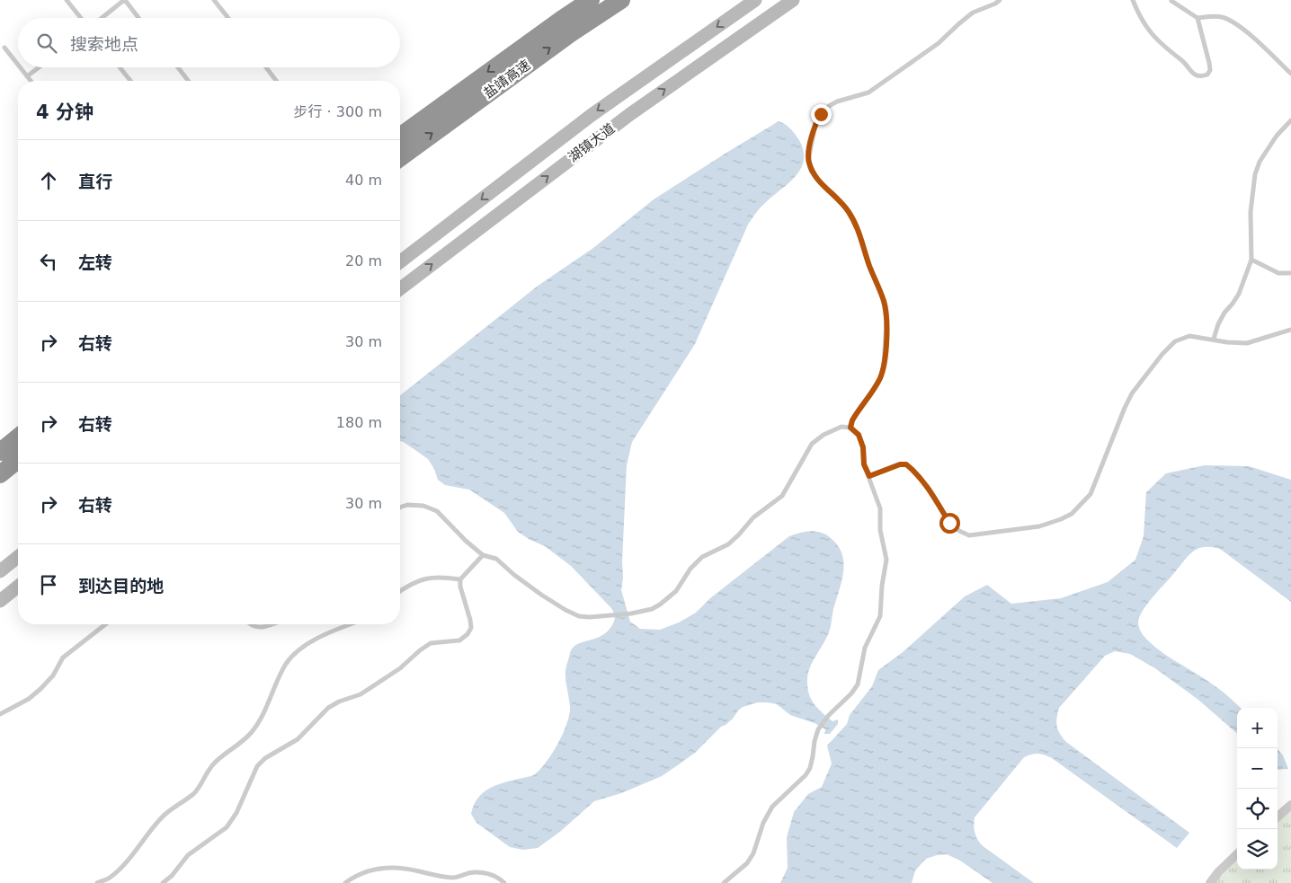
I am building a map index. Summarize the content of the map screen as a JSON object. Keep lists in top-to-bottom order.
{
  "streets": {
    "highway": ["盐靖高速"],
    "main road": ["湖镇大道"]
  },
  "page": {
    "search": "搜索地点",
    "heading": ["4 分钟", "步行 · 300 m"],
    "list": [
      ["直行", "40 m"],
      ["左转", "20 m"],
      ["右转", "30 m"],
      ["右转", "180 m"],
      ["右转", "30 m"],
      "到达目的地"
    ],
    "map_buttons": ["+", "−"]
  }
}
